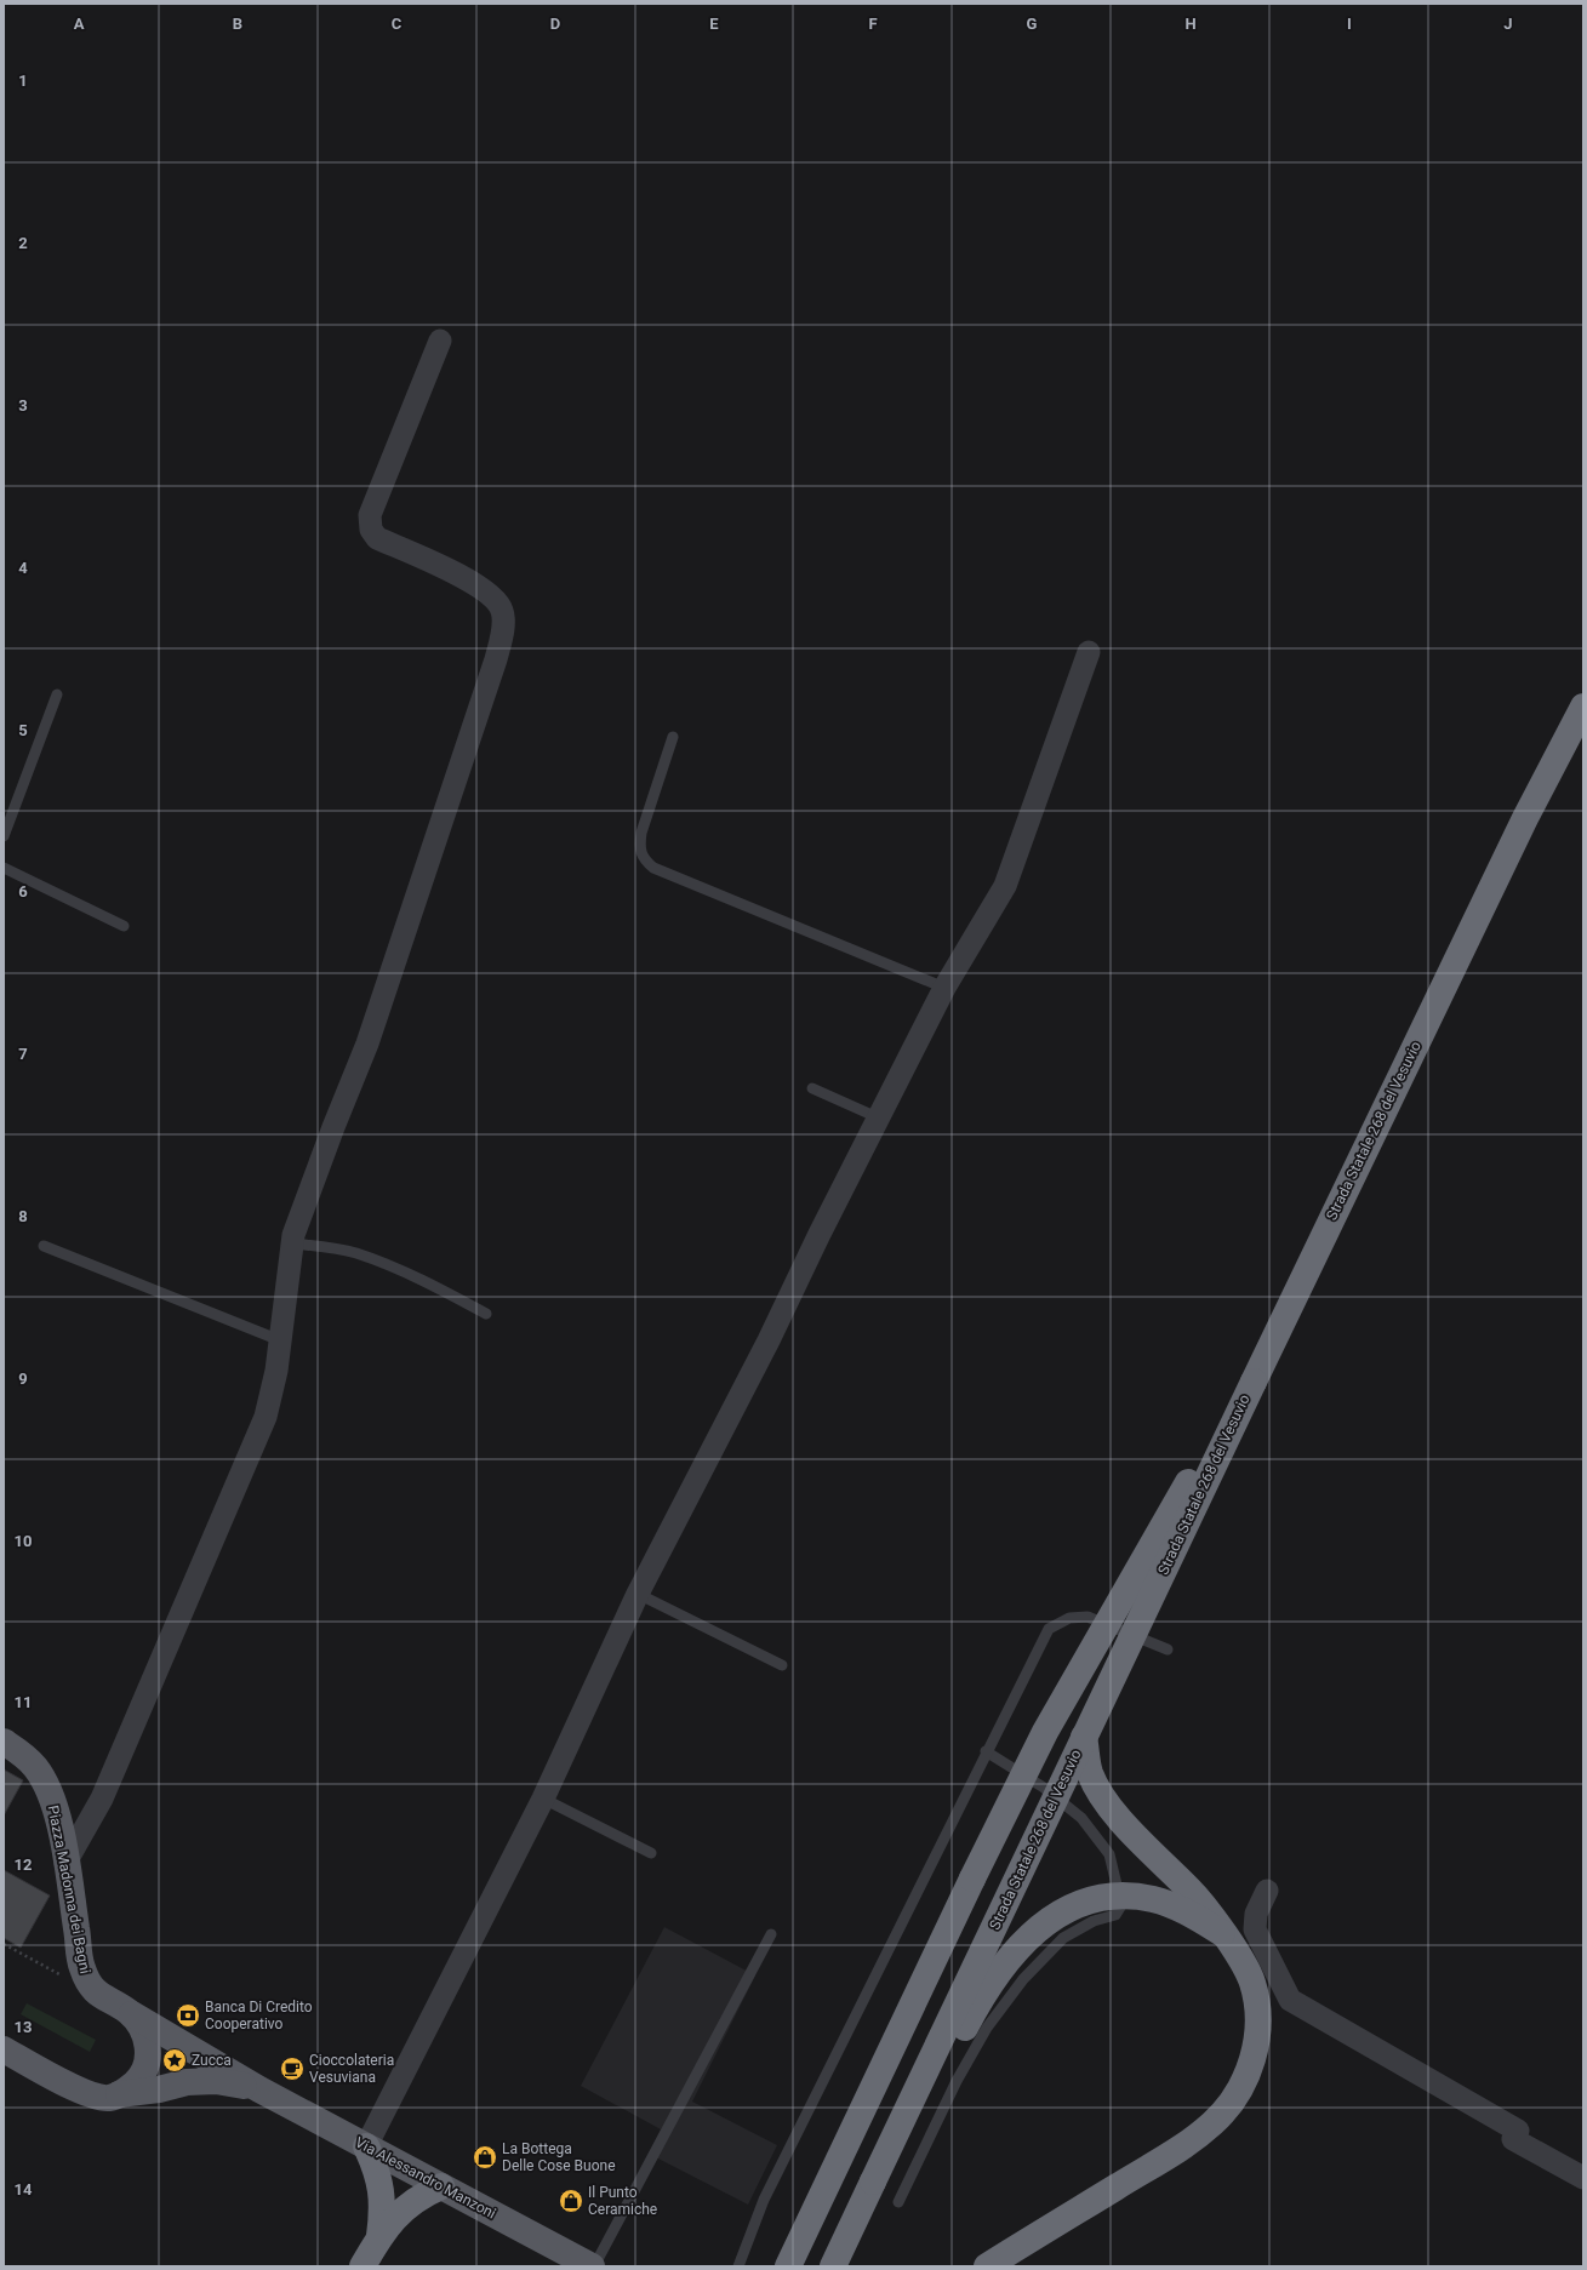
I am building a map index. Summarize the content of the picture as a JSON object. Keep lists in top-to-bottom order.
{
  "streets": {
    "highway": ["Strada Statale 268 del Vesuvio"],
    "main road": ["Piazza Madonna dei Bagni", "Via Alessandro Manzoni"]
  },
  "crossings": [
    ["Piazza Madonna dei Bagni", "Via Alessandro Manzoni"]
  ],
  "places": {
    "bank": ["Banca Di Credito Cooperativo"],
    "place": ["Zucca"],
    "cafe": ["Cioccolateria Vesuviana"],
    "shop": ["La Bottega Delle Cose Buone", "Il Punto Ceramiche"]
  },
  "grid": {
    "columns": [
      "A",
      "B",
      "C",
      "D",
      "E",
      "F",
      "G",
      "H",
      "I",
      "J"
    ],
    "rows": [
      "1",
      "2",
      "3",
      "4",
      "5",
      "6",
      "7",
      "8",
      "9",
      "10",
      "11",
      "12",
      "13",
      "14"
    ]
  }
}
